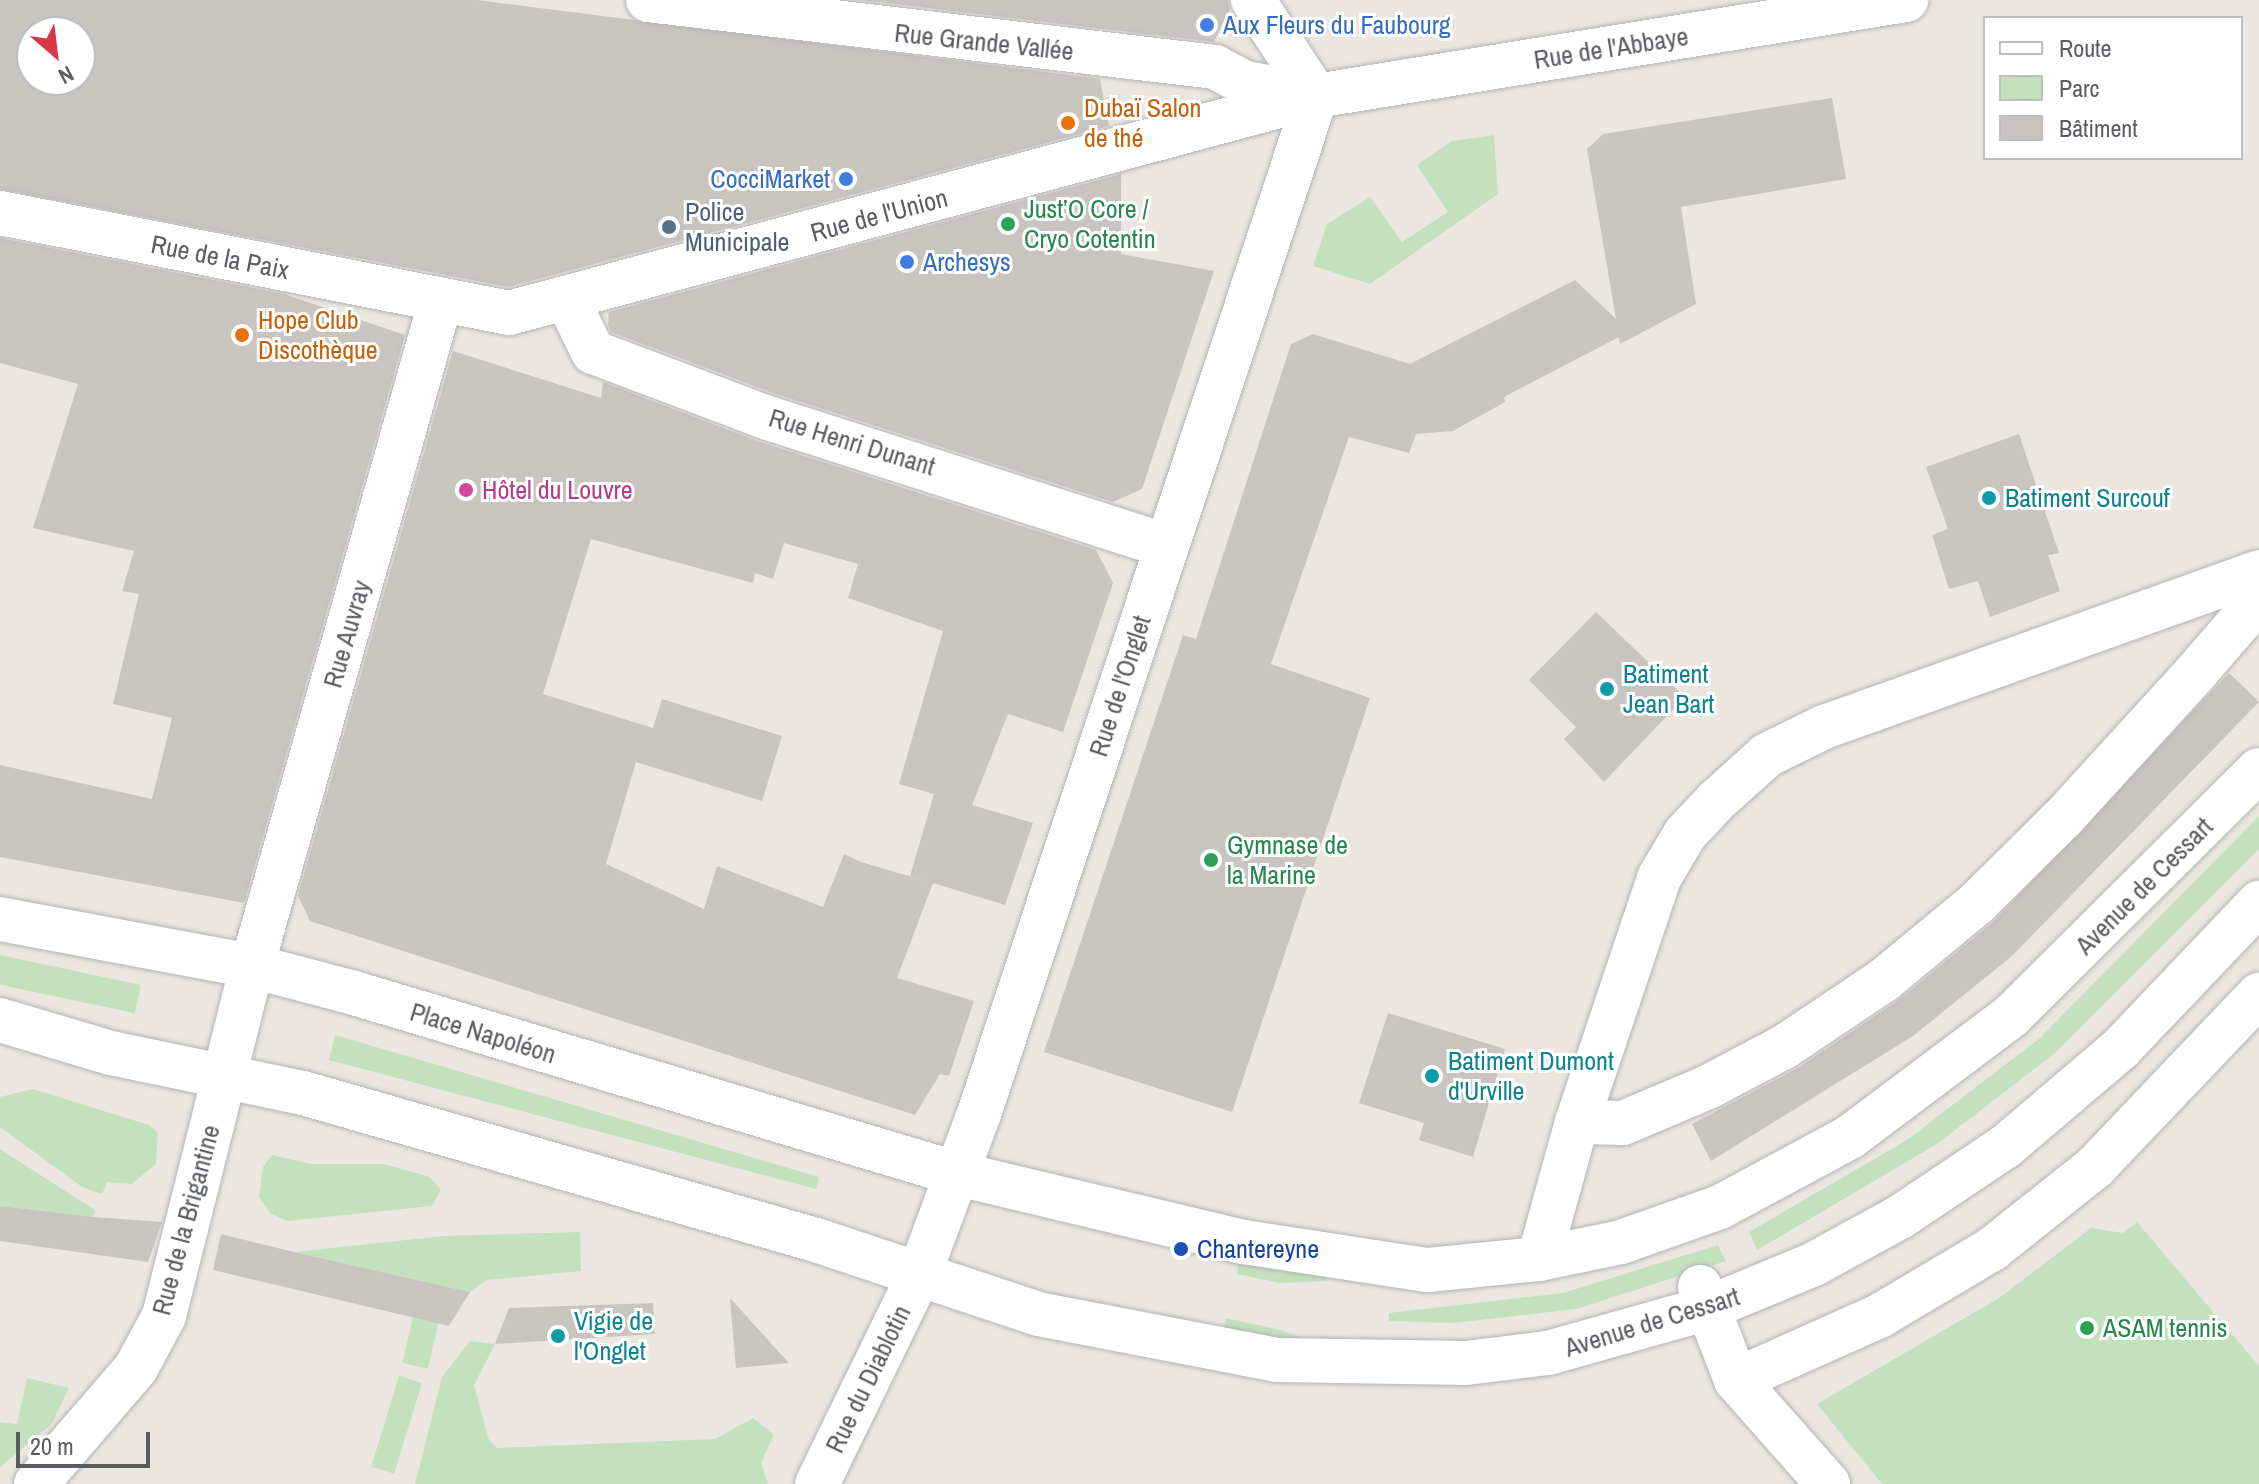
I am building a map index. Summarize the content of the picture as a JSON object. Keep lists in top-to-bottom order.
{
  "streets": {
    "street": [
      "Rue Grande Vallée",
      "Rue de l'Abbaye",
      "Rue de l'Union",
      "Rue de la Paix",
      "Rue Henri Dunant",
      "Rue Auvray",
      "Rue de l'Onglet",
      "Avenue de Cessart",
      "Place Napoléon",
      "Rue de la Brigantine",
      "Rue du Diablotin"
    ]
  },
  "crossings": [
    ["Rue Grande Vallée", "Rue de l'Abbaye"],
    ["Rue Grande Vallée", "Rue de l'Union"],
    ["Rue Grande Vallée", "Rue de l'Onglet"],
    ["Rue de l'Abbaye", "Rue de l'Union"],
    ["Rue de l'Abbaye", "Rue de l'Onglet"],
    ["Rue de l'Union", "Rue de la Paix"],
    ["Rue de l'Union", "Rue Henri Dunant"],
    ["Rue de l'Union", "Rue Auvray"],
    ["Rue de l'Union", "Rue de l'Onglet"],
    ["Rue de la Paix", "Rue Auvray"],
    ["Rue Henri Dunant", "Rue de l'Onglet"],
    ["Rue Auvray", "Place Napoléon"],
    ["Rue Auvray", "Rue de la Brigantine"],
    ["Rue de l'Onglet", "Avenue de Cessart"],
    ["Rue de l'Onglet", "Place Napoléon"],
    ["Rue de l'Onglet", "Rue du Diablotin"],
    ["Avenue de Cessart", "Place Napoléon"],
    ["Avenue de Cessart", "Rue du Diablotin"],
    ["Place Napoléon", "Rue de la Brigantine"]
  ],
  "places": [
    "Aux Fleurs du Faubourg",
    "Dubaï Salon de thé",
    "CocciMarket",
    "Just’O Core / Cryo Cotentin",
    "Police Municipale",
    "Archesys",
    "Hope Club Discothèque",
    "Hôtel du Louvre",
    "Batiment Surcouf",
    "Batiment Jean Bart",
    "Gymnase de la Marine",
    "Batiment Dumont d'Urville",
    "Chantereyne",
    "ASAM tennis",
    "Vigie de l'Onglet"
  ],
  "legend": ["Route", "Parc", "Bâtiment"],
  "scale_bar": "20 m",
  "north": "bottom right"
}
